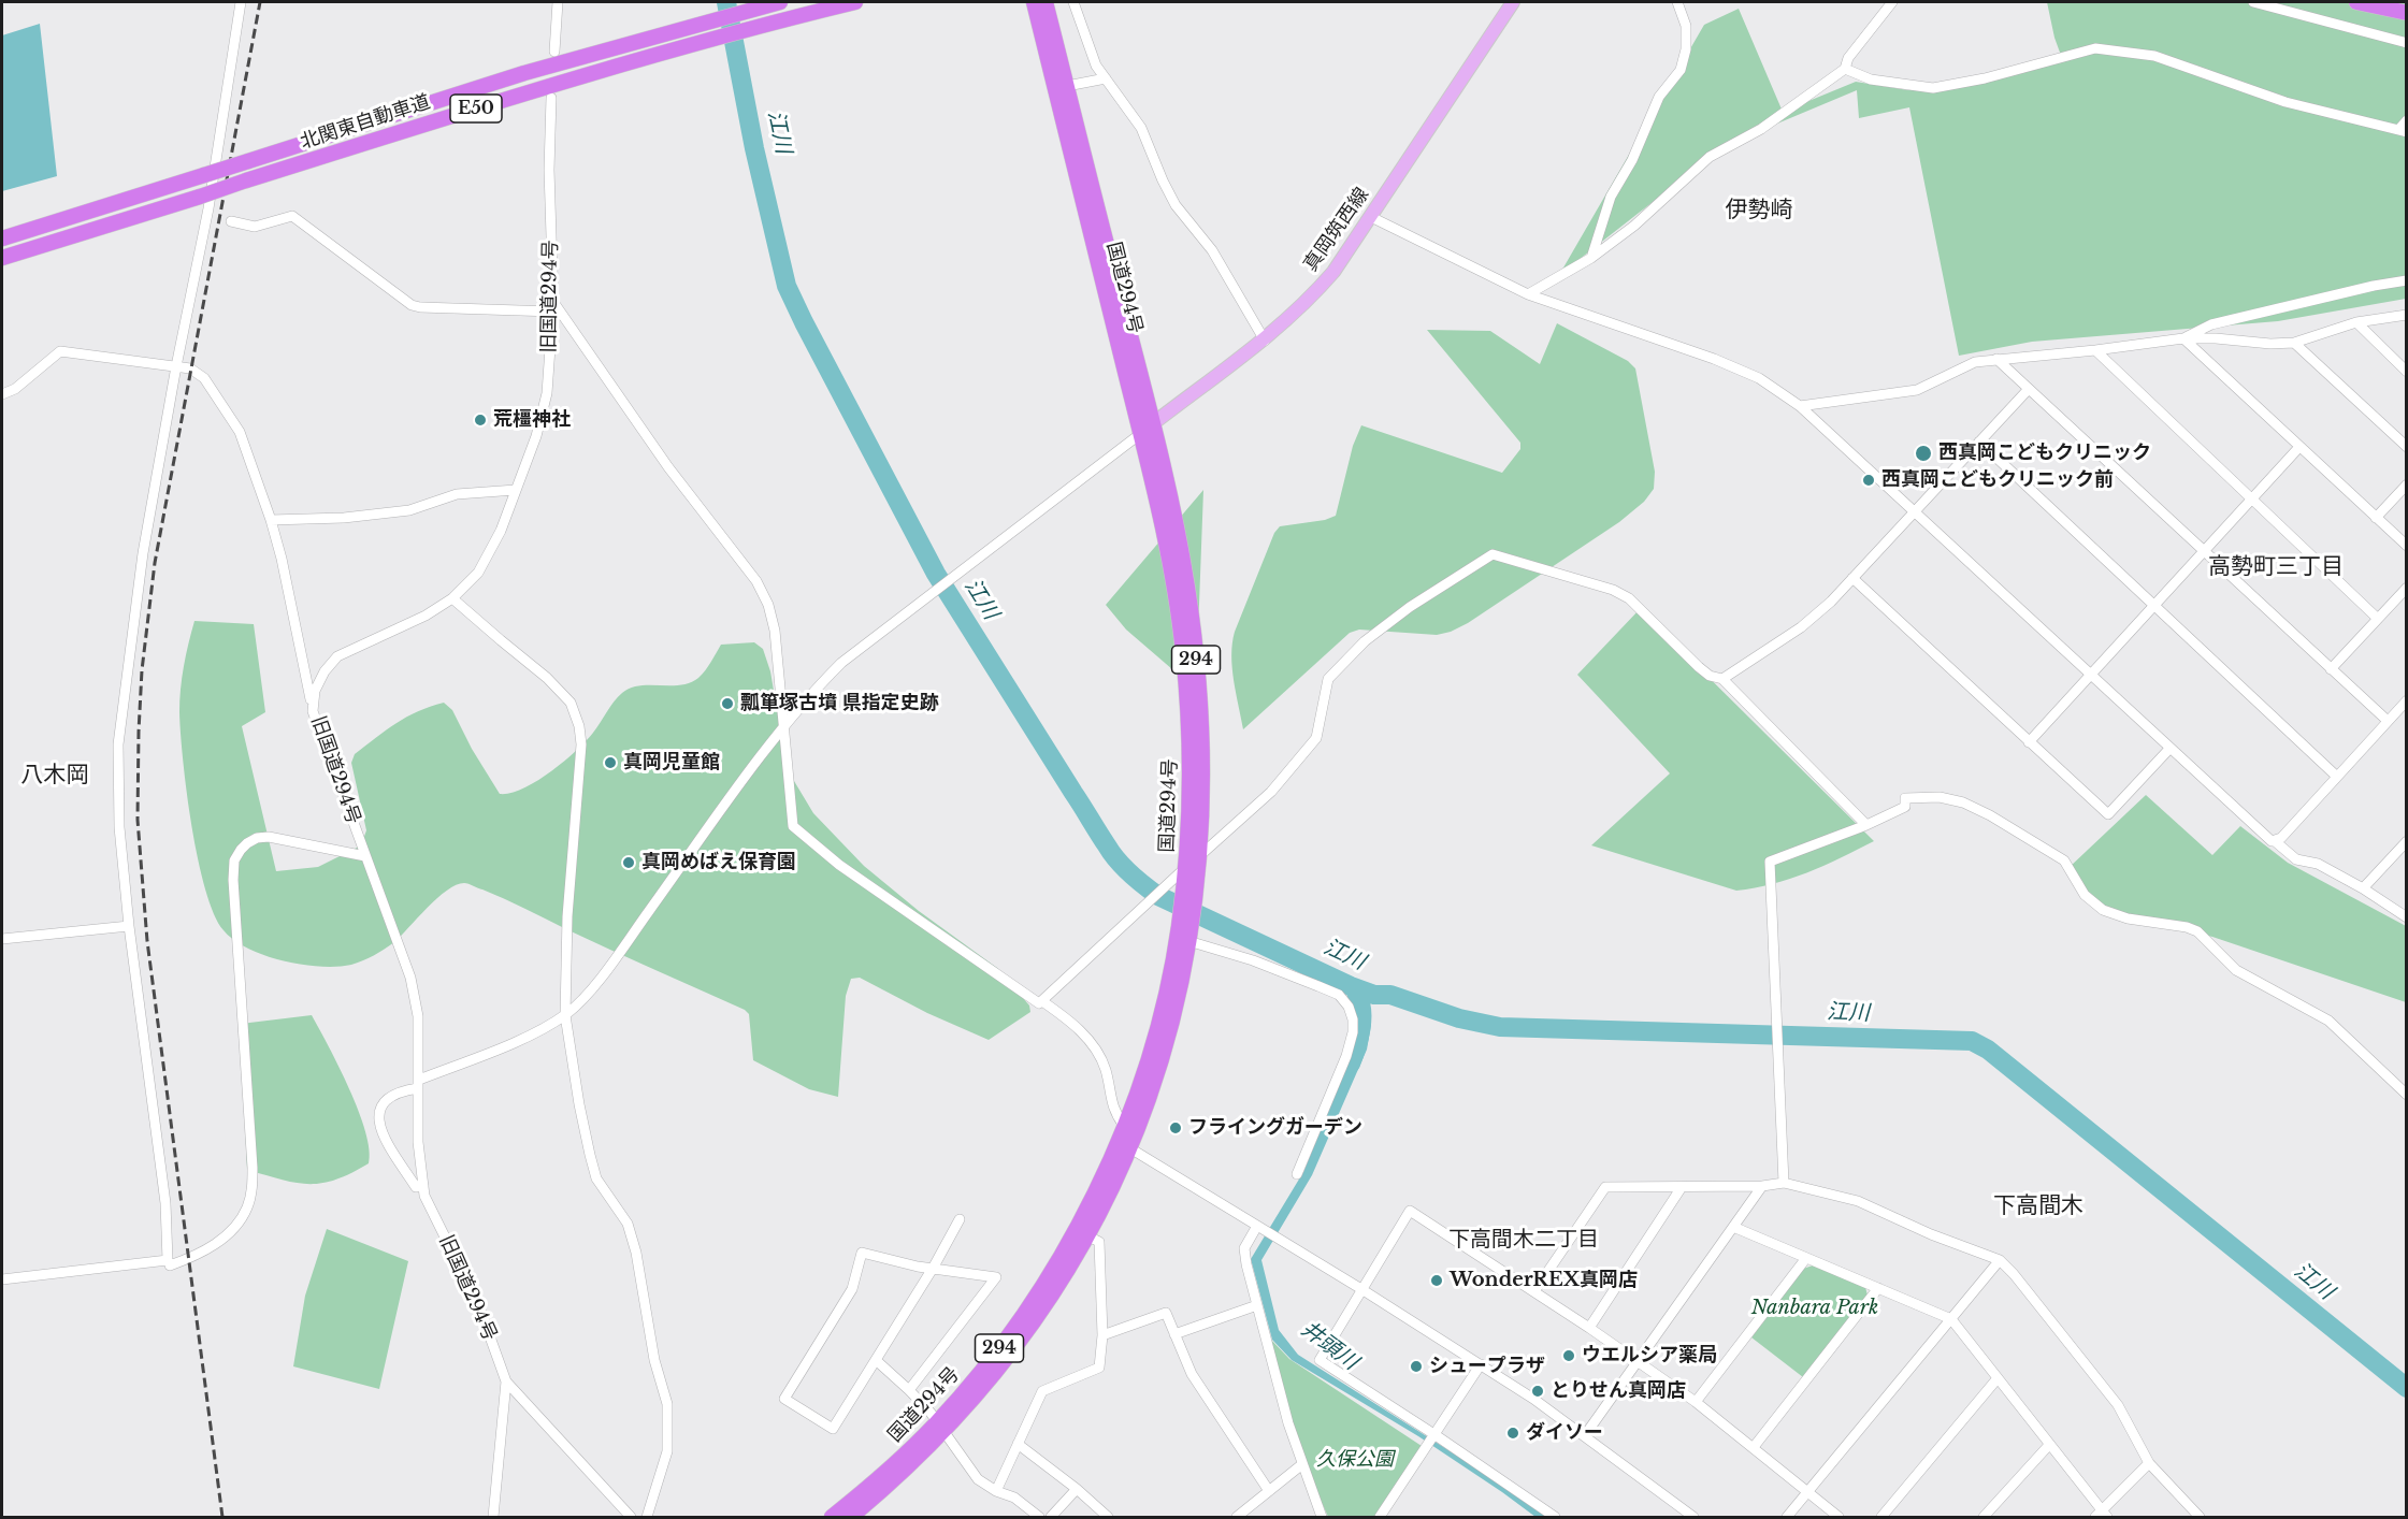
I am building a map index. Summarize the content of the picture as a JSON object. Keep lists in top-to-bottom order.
{
  "streets": {
    "highway": [
      "E50",
      "北関東自動車道",
      "国道294号",
      "294"
    ],
    "main road": ["真岡筑西線"],
    "street": ["旧国道294号"]
  },
  "crossings": [
    ["真岡筑西線", "国道294号"]
  ],
  "districts": [
    "伊勢崎",
    "高勢町三丁目",
    "八木岡",
    "下高間木",
    "下高間木二丁目"
  ],
  "water": ["江川", "井頭川"],
  "parks": ["Nanbara Park", "久保公園"],
  "places": [
    "荒橿神社",
    "西真岡こどもクリニック",
    "西真岡こどもクリニック前",
    "瓢箪塚古墳 県指定史跡",
    "真岡児童館",
    "真岡めばえ保育園",
    "フライングガーデン",
    "WonderREX真岡店",
    "ウエルシア薬局",
    "シュープラザ",
    "とりせん真岡店",
    "ダイソー"
  ]
}
